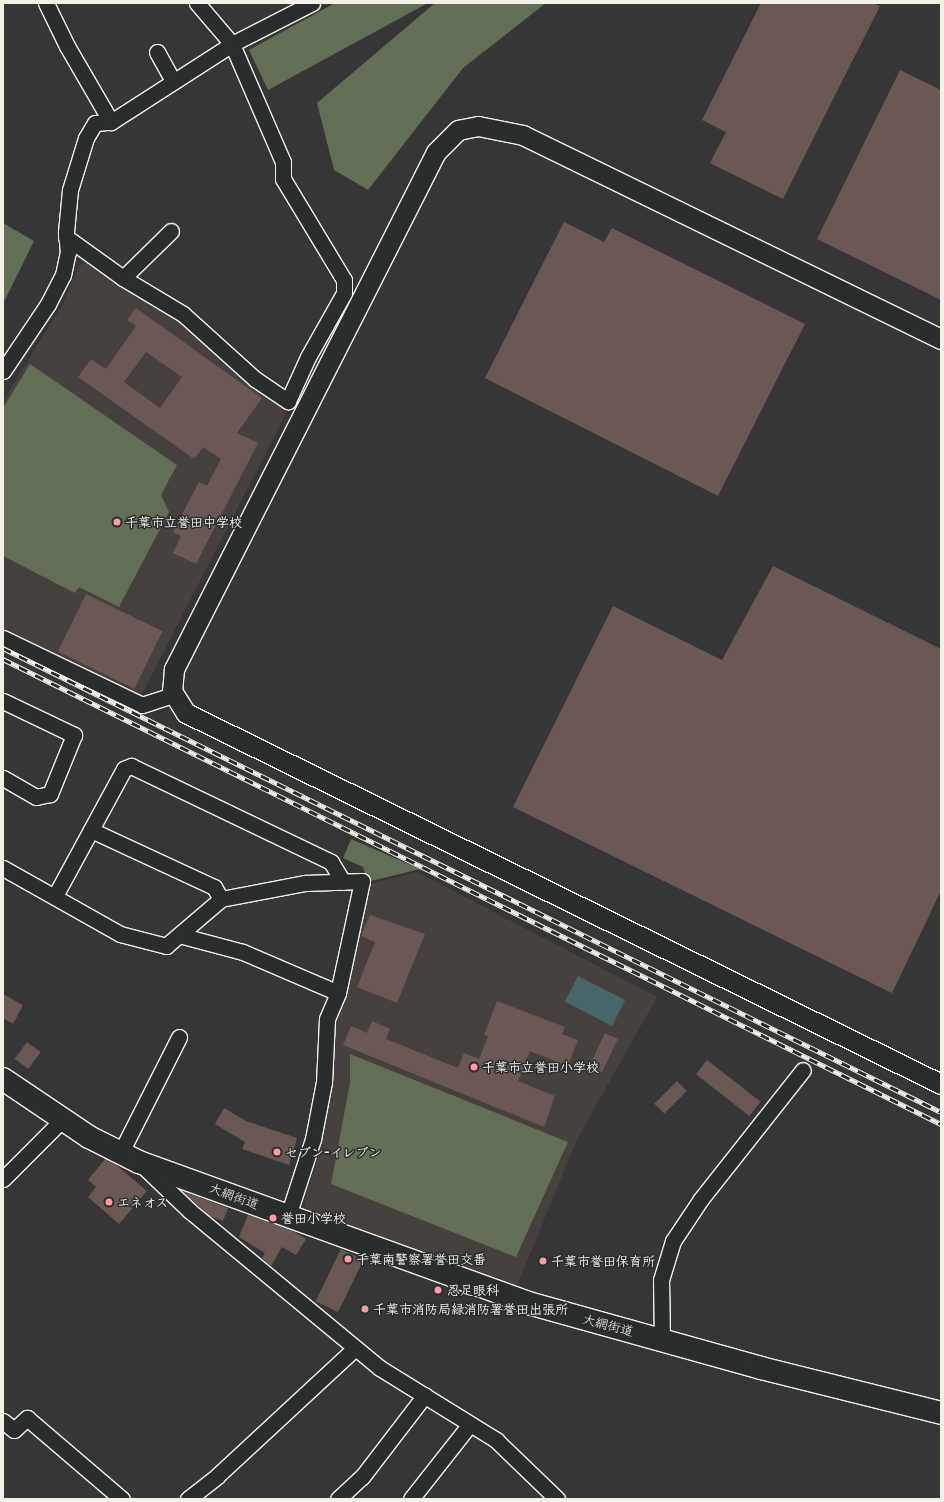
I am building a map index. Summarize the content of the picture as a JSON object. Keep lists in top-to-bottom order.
{
  "streets": {
    "main road": ["大網街道"]
  },
  "places": [
    "千葉市立誉田中学校",
    "千葉市立誉田小学校",
    "セブン-イレブン",
    "エネオス",
    "誉田小学校",
    "千葉南警察署誉田交番",
    "千葉市誉田保育所",
    "忍足眼科",
    "千葉市消防局緑消防署誉田出張所"
  ]
}
